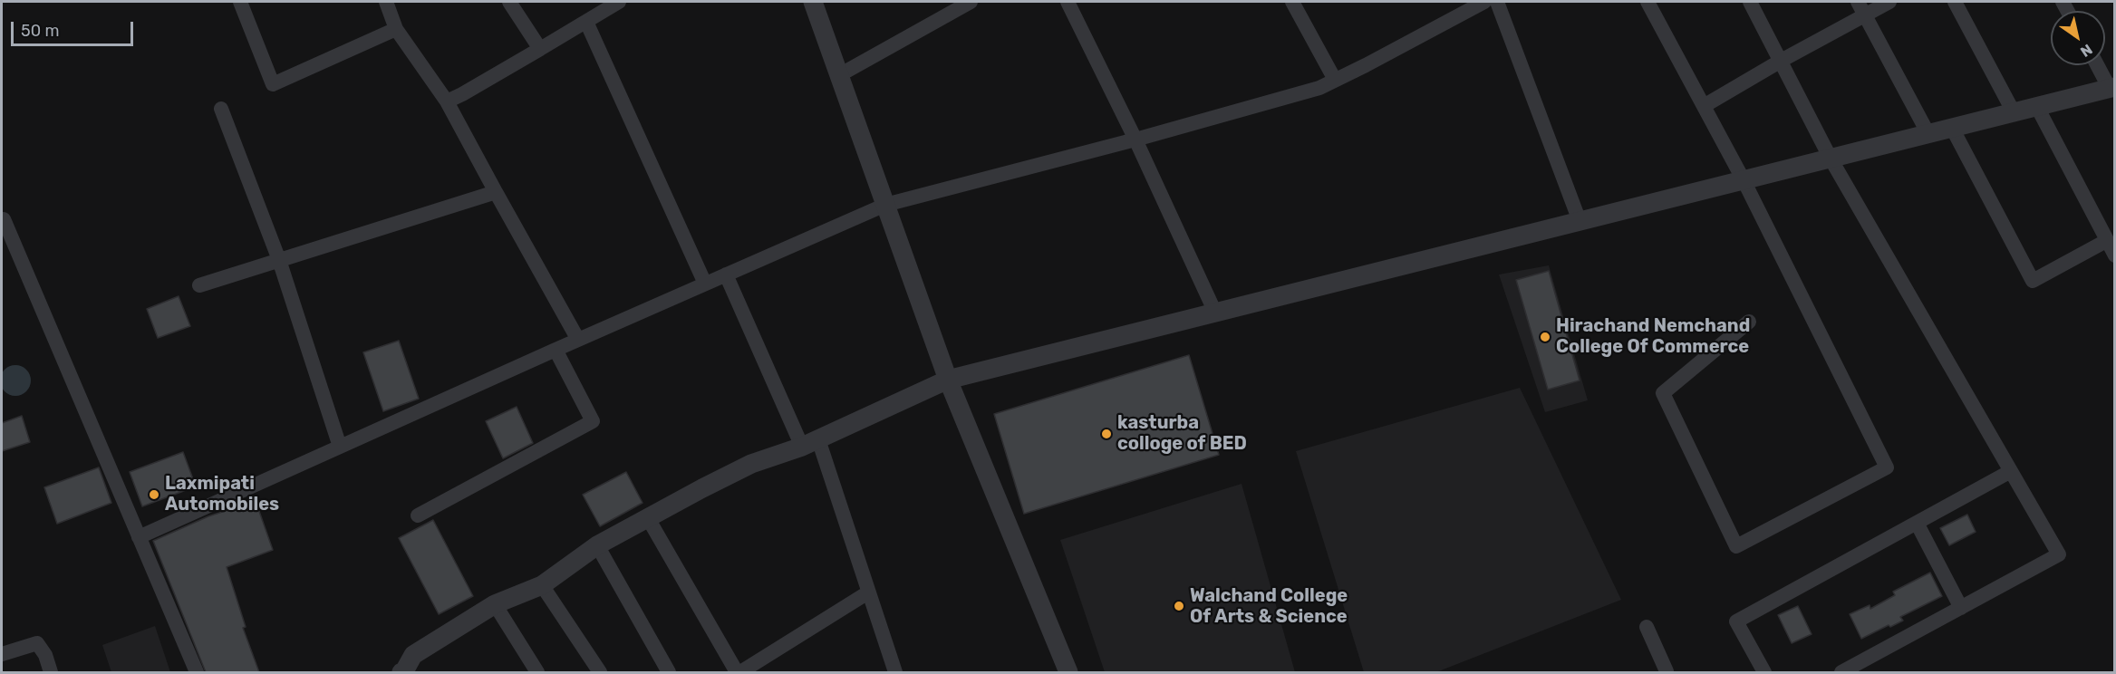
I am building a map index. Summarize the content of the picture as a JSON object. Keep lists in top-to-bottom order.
{
  "places": [
    "Hirachand Nemchand College Of Commerce",
    "kasturba colloge of BED",
    "Laxmipati Automobiles",
    "Walchand College Of Arts & Science"
  ],
  "scale_bar": "50 m",
  "north": "bottom right"
}
